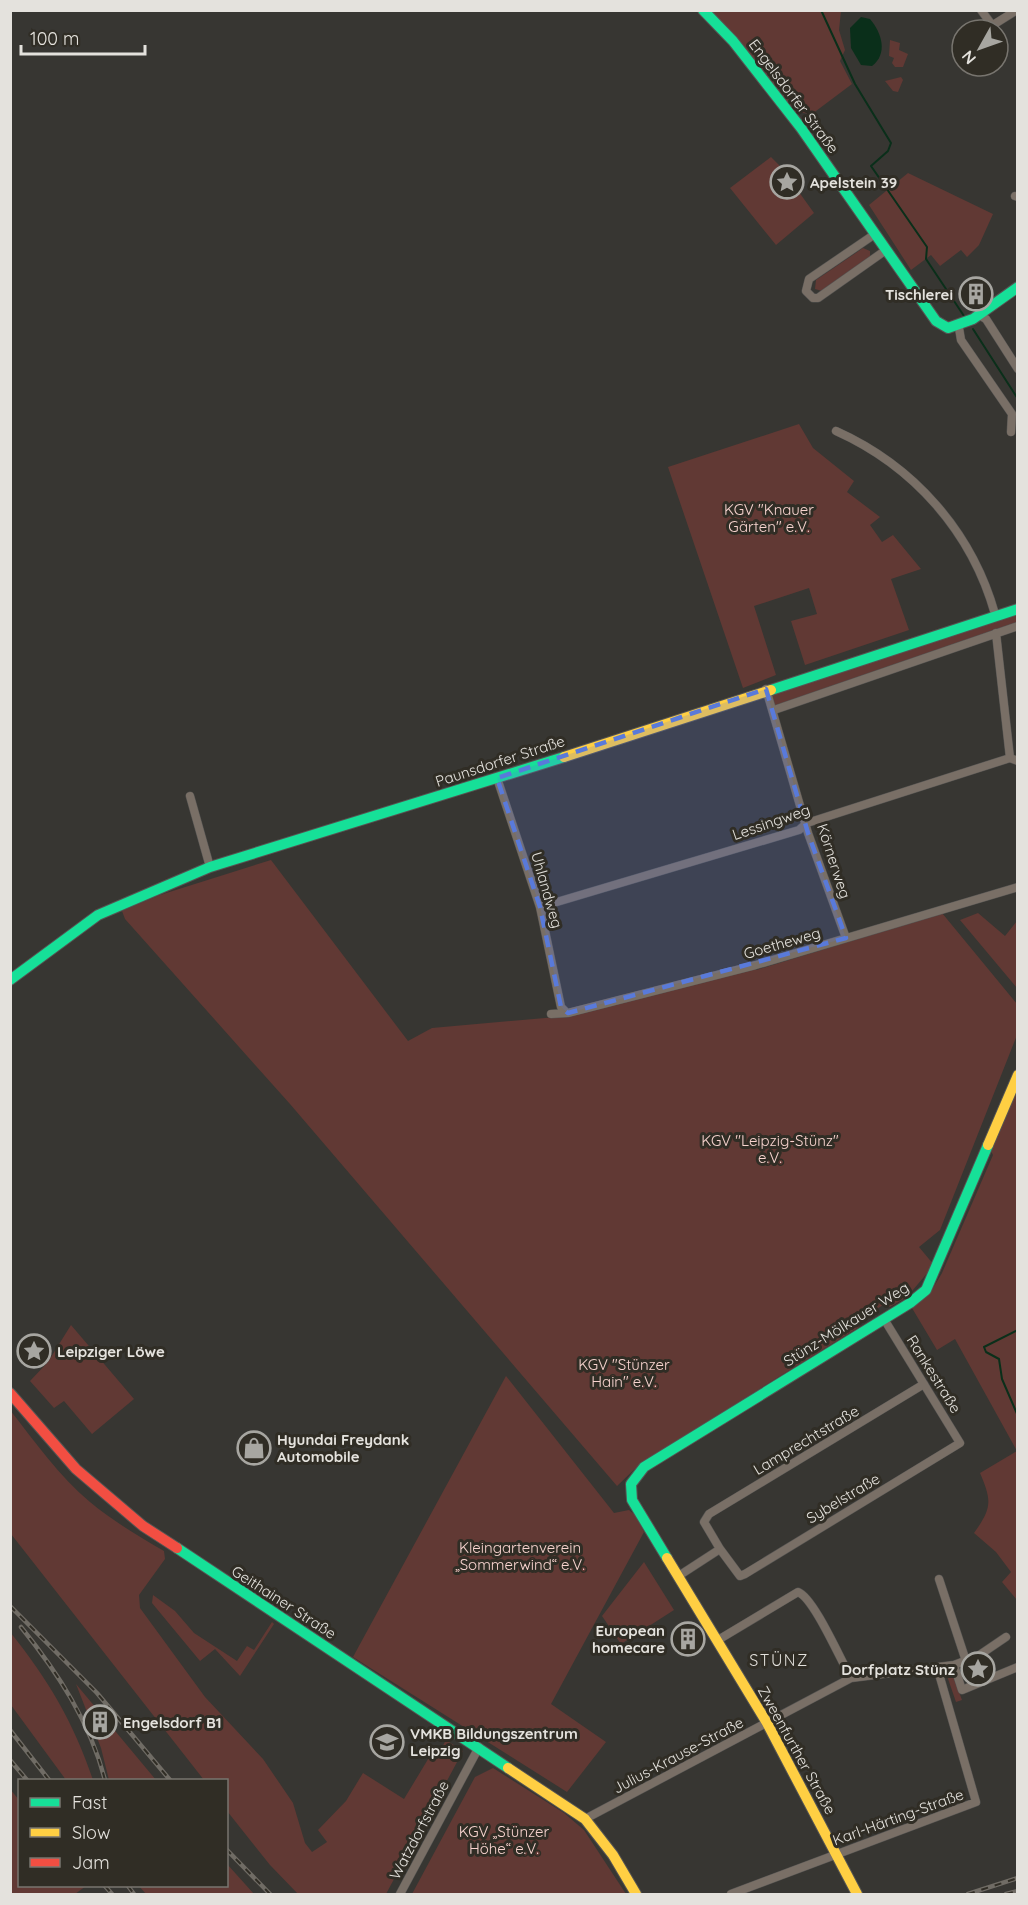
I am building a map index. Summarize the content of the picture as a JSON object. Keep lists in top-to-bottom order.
{
  "streets": {
    "street": [
      "Engelsdorfer Straße",
      "Paunsdorfer Straße",
      "Lessingweg",
      "Körnerweg",
      "Uhlandweg",
      "Goetheweg",
      "Stünz-Mölkauer Weg",
      "Rankestraße",
      "Lamprechtstraße",
      "Sybelstraße",
      "Geithainer Straße",
      "Zweenfurther Straße",
      "Julius-Krause-Straße",
      "Karl-Härting-Straße",
      "Watzdorfstraße"
    ]
  },
  "crossings": [
    ["Paunsdorfer Straße", "Körnerweg"],
    ["Paunsdorfer Straße", "Uhlandweg"],
    ["Lessingweg", "Körnerweg"],
    ["Lessingweg", "Uhlandweg"],
    ["Körnerweg", "Goetheweg"],
    ["Uhlandweg", "Goetheweg"],
    ["Stünz-Mölkauer Weg", "Rankestraße"],
    ["Stünz-Mölkauer Weg", "Zweenfurther Straße"],
    ["Rankestraße", "Lamprechtstraße"],
    ["Rankestraße", "Sybelstraße"],
    ["Lamprechtstraße", "Sybelstraße"],
    ["Geithainer Straße", "Julius-Krause-Straße"],
    ["Geithainer Straße", "Watzdorfstraße"],
    ["Zweenfurther Straße", "Julius-Krause-Straße"],
    ["Zweenfurther Straße", "Karl-Härting-Straße"],
    ["Julius-Krause-Straße", "Karl-Härting-Straße"]
  ],
  "districts": ["STÜNZ"],
  "parks": [
    "KGV \"Knauer Gärten\" e.V.",
    "KGV \"Leipzig-Stünz\" e.V.",
    "KGV \"Stünzer Hain\" e.V.",
    "Kleingartenverein „Sommerwind“ e.V.",
    "KGV „Stünzer Höhe“ e.V."
  ],
  "places": {
    "place": ["Apelstein 39", "Leipziger Löwe", "Dorfplatz Stünz"],
    "building": ["Tischlerei", "European homecare", "Engelsdorf B1"],
    "shop": ["Hyundai Freydank Automobile"],
    "school or university": ["VMKB Bildungszentrum Leipzig"]
  },
  "legend": ["Fast", "Slow", "Jam"],
  "scale_bar": "100 m",
  "north": "bottom left"
}
